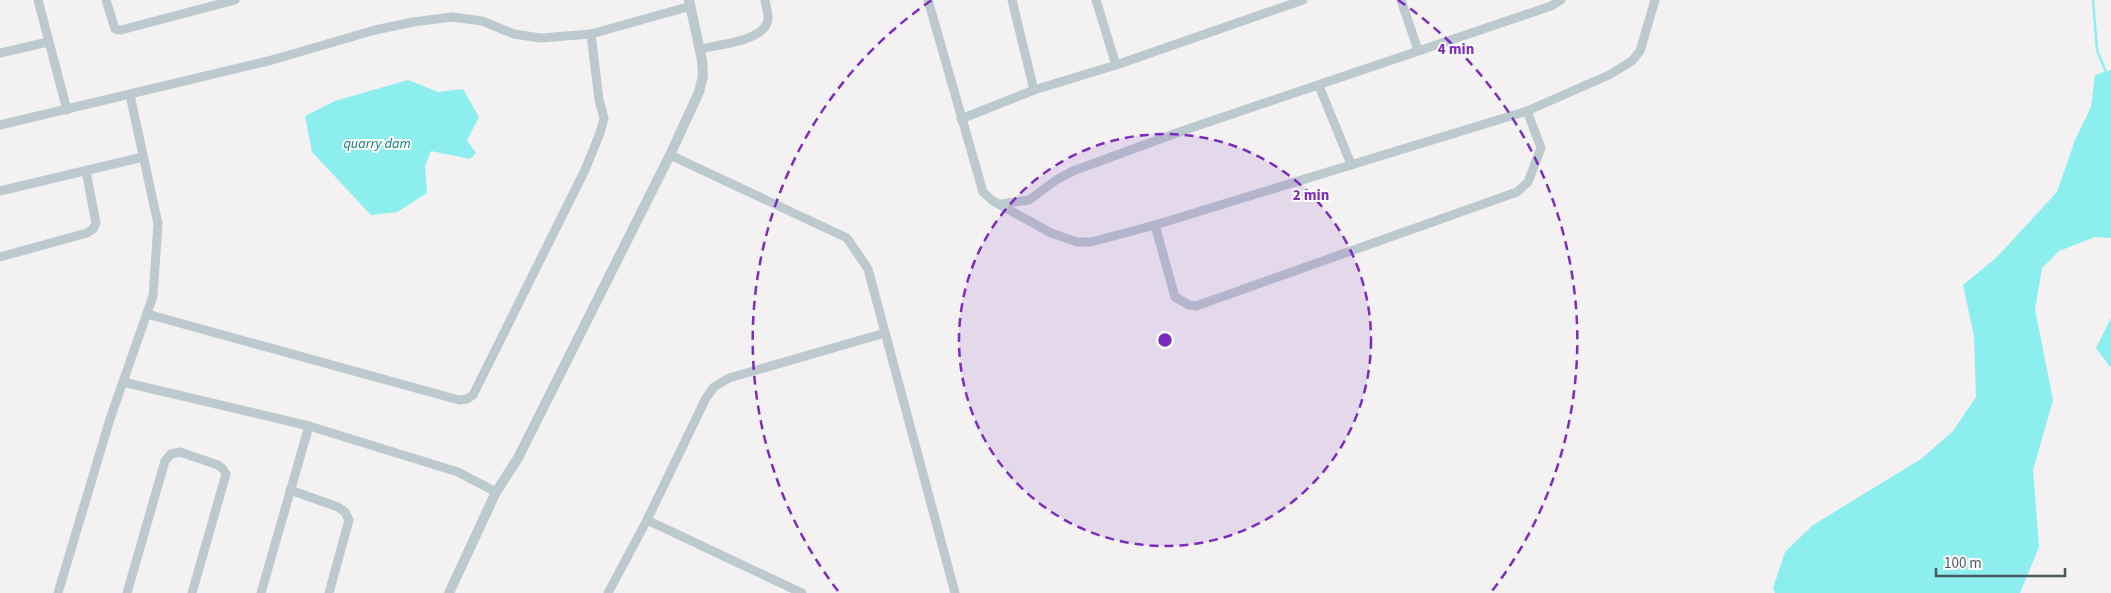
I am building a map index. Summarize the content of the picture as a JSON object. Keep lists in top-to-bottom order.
{
  "water": ["quarry dam"],
  "scale_bar": "100 m",
  "rings": ["4 min", "2 min"]
}
